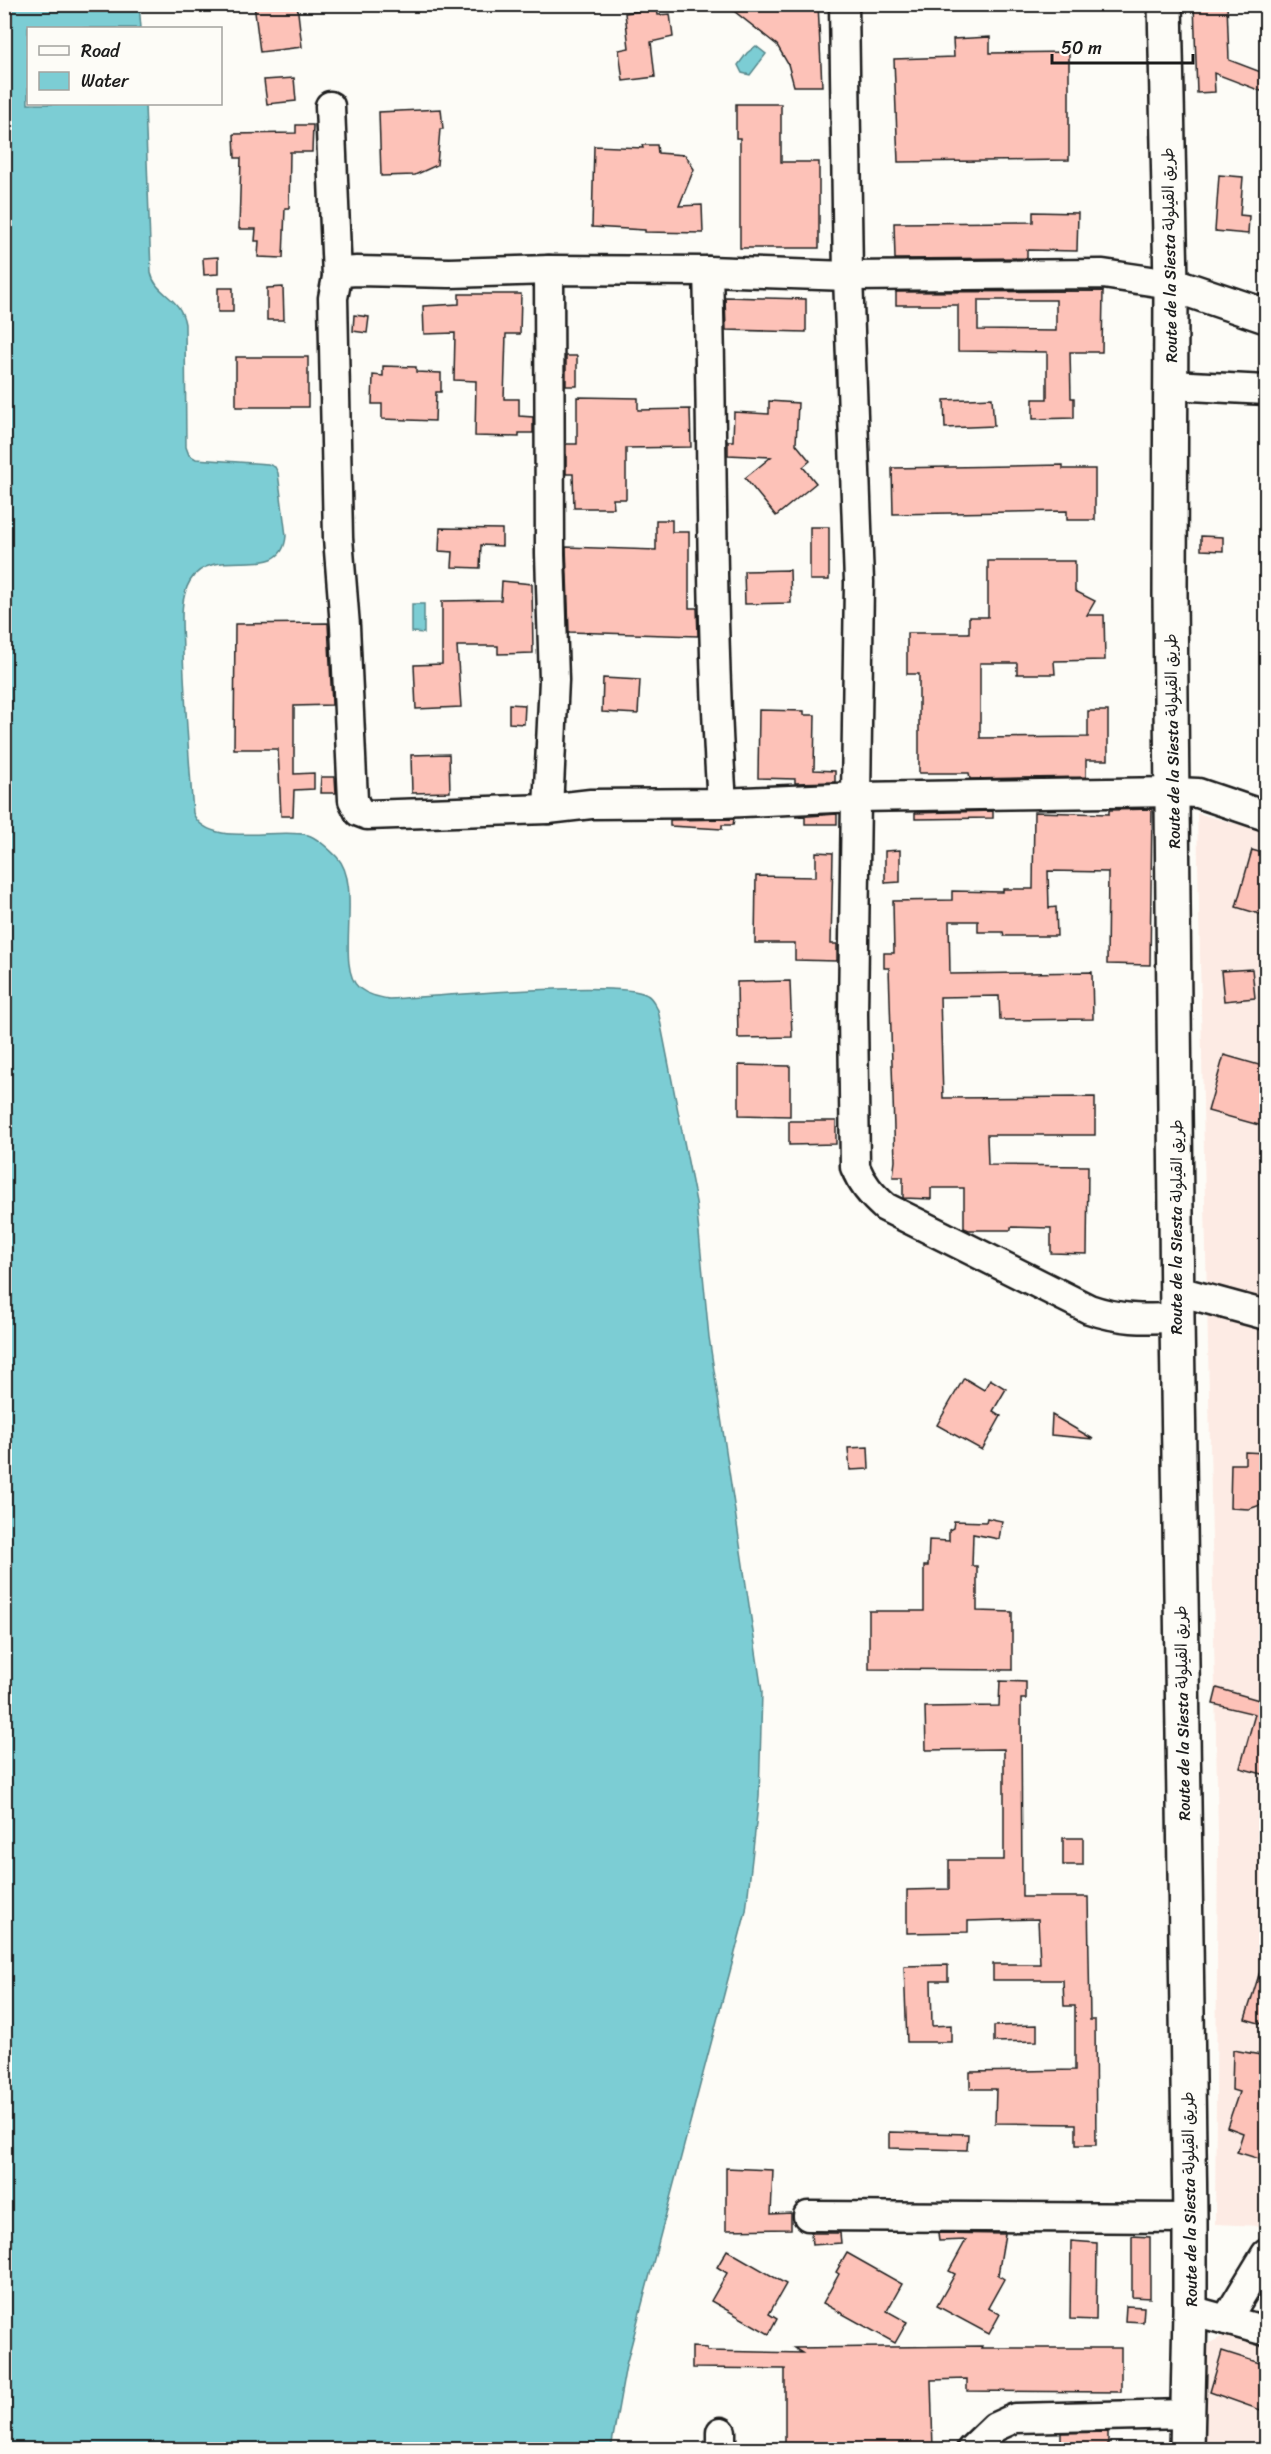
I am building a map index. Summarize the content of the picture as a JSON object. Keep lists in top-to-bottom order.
{
  "streets": {
    "main road": ["Route de la Siesta طريق القيلولة"]
  },
  "legend": ["Road", "Water"],
  "scale_bar": "50 m"
}
